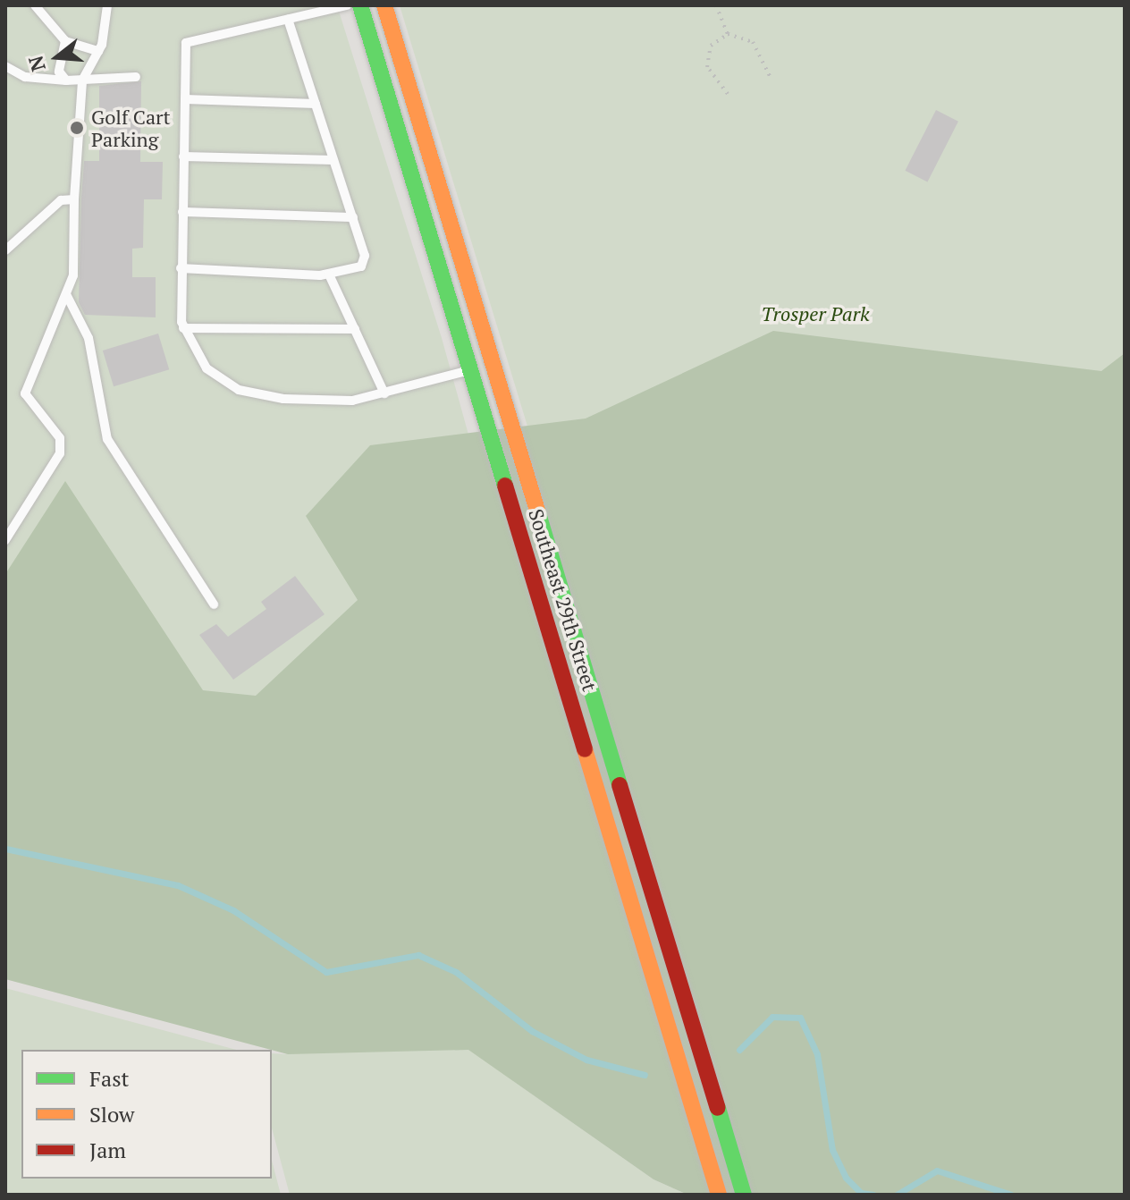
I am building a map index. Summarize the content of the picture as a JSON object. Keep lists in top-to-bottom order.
{
  "streets": {
    "main road": ["Southeast 29th Street"]
  },
  "parks": ["Trosper Park"],
  "places": ["Golf Cart Parking"],
  "legend": ["Fast", "Slow", "Jam"],
  "north": "left"
}
